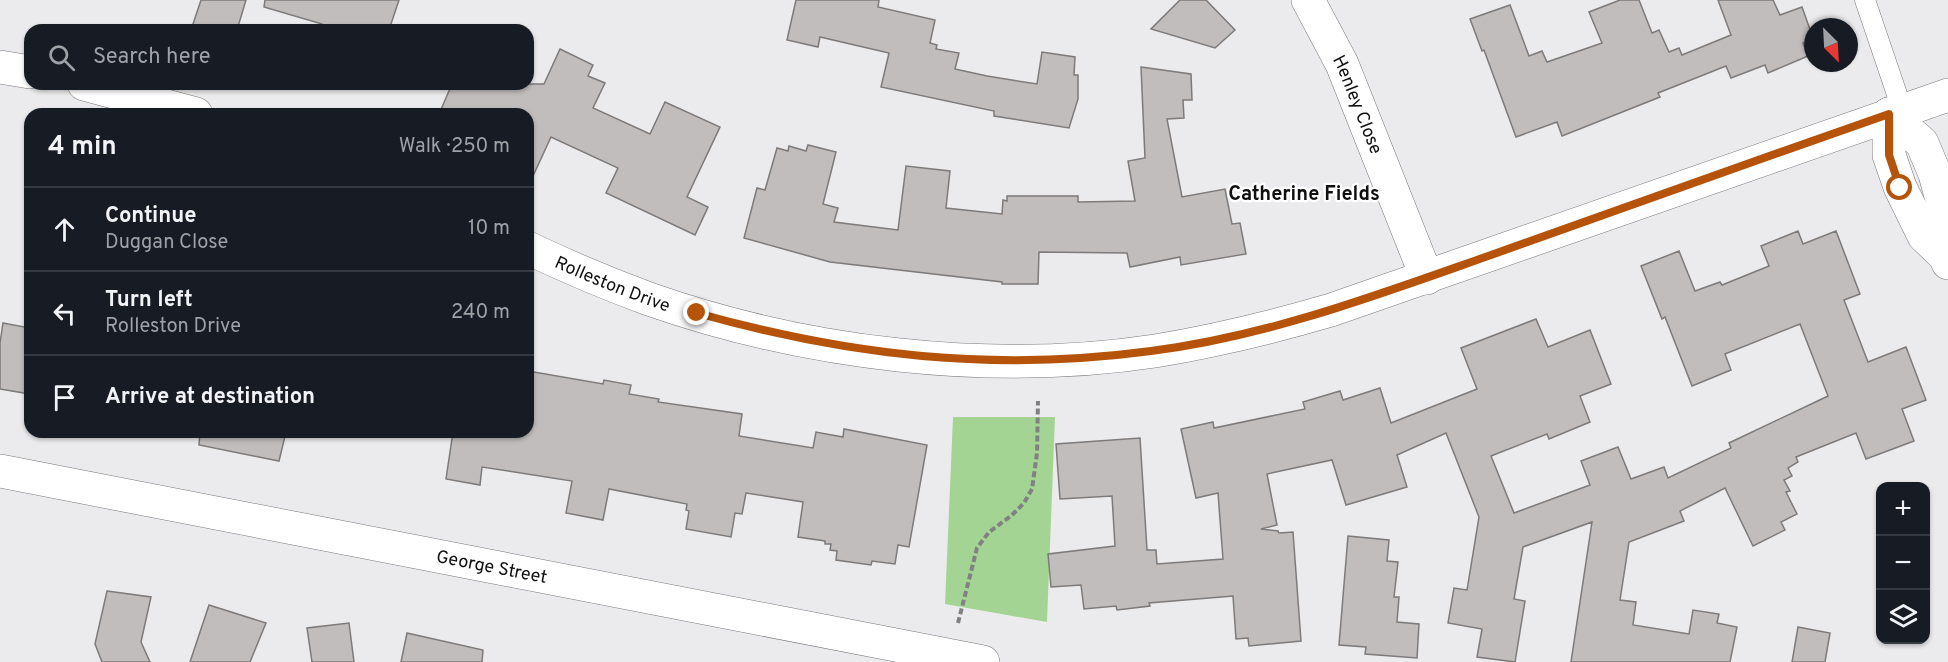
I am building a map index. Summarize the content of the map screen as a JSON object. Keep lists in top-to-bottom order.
{
  "streets": {
    "main road": ["Henley Close", "Rolleston Drive", "George Street"]
  },
  "crossings": [
    ["Henley Close", "Rolleston Drive"]
  ],
  "districts": ["Catherine Fields"],
  "north": "bottom right",
  "page": {
    "search": "Search here",
    "heading": ["4 min", "Walk · 250 m"],
    "list": [
      ["Continue", "Duggan Close", "10 m"],
      ["Turn left", "Rolleston Drive", "240 m"],
      "Arrive at destination"
    ],
    "map_buttons": ["+", "−"]
  }
}
